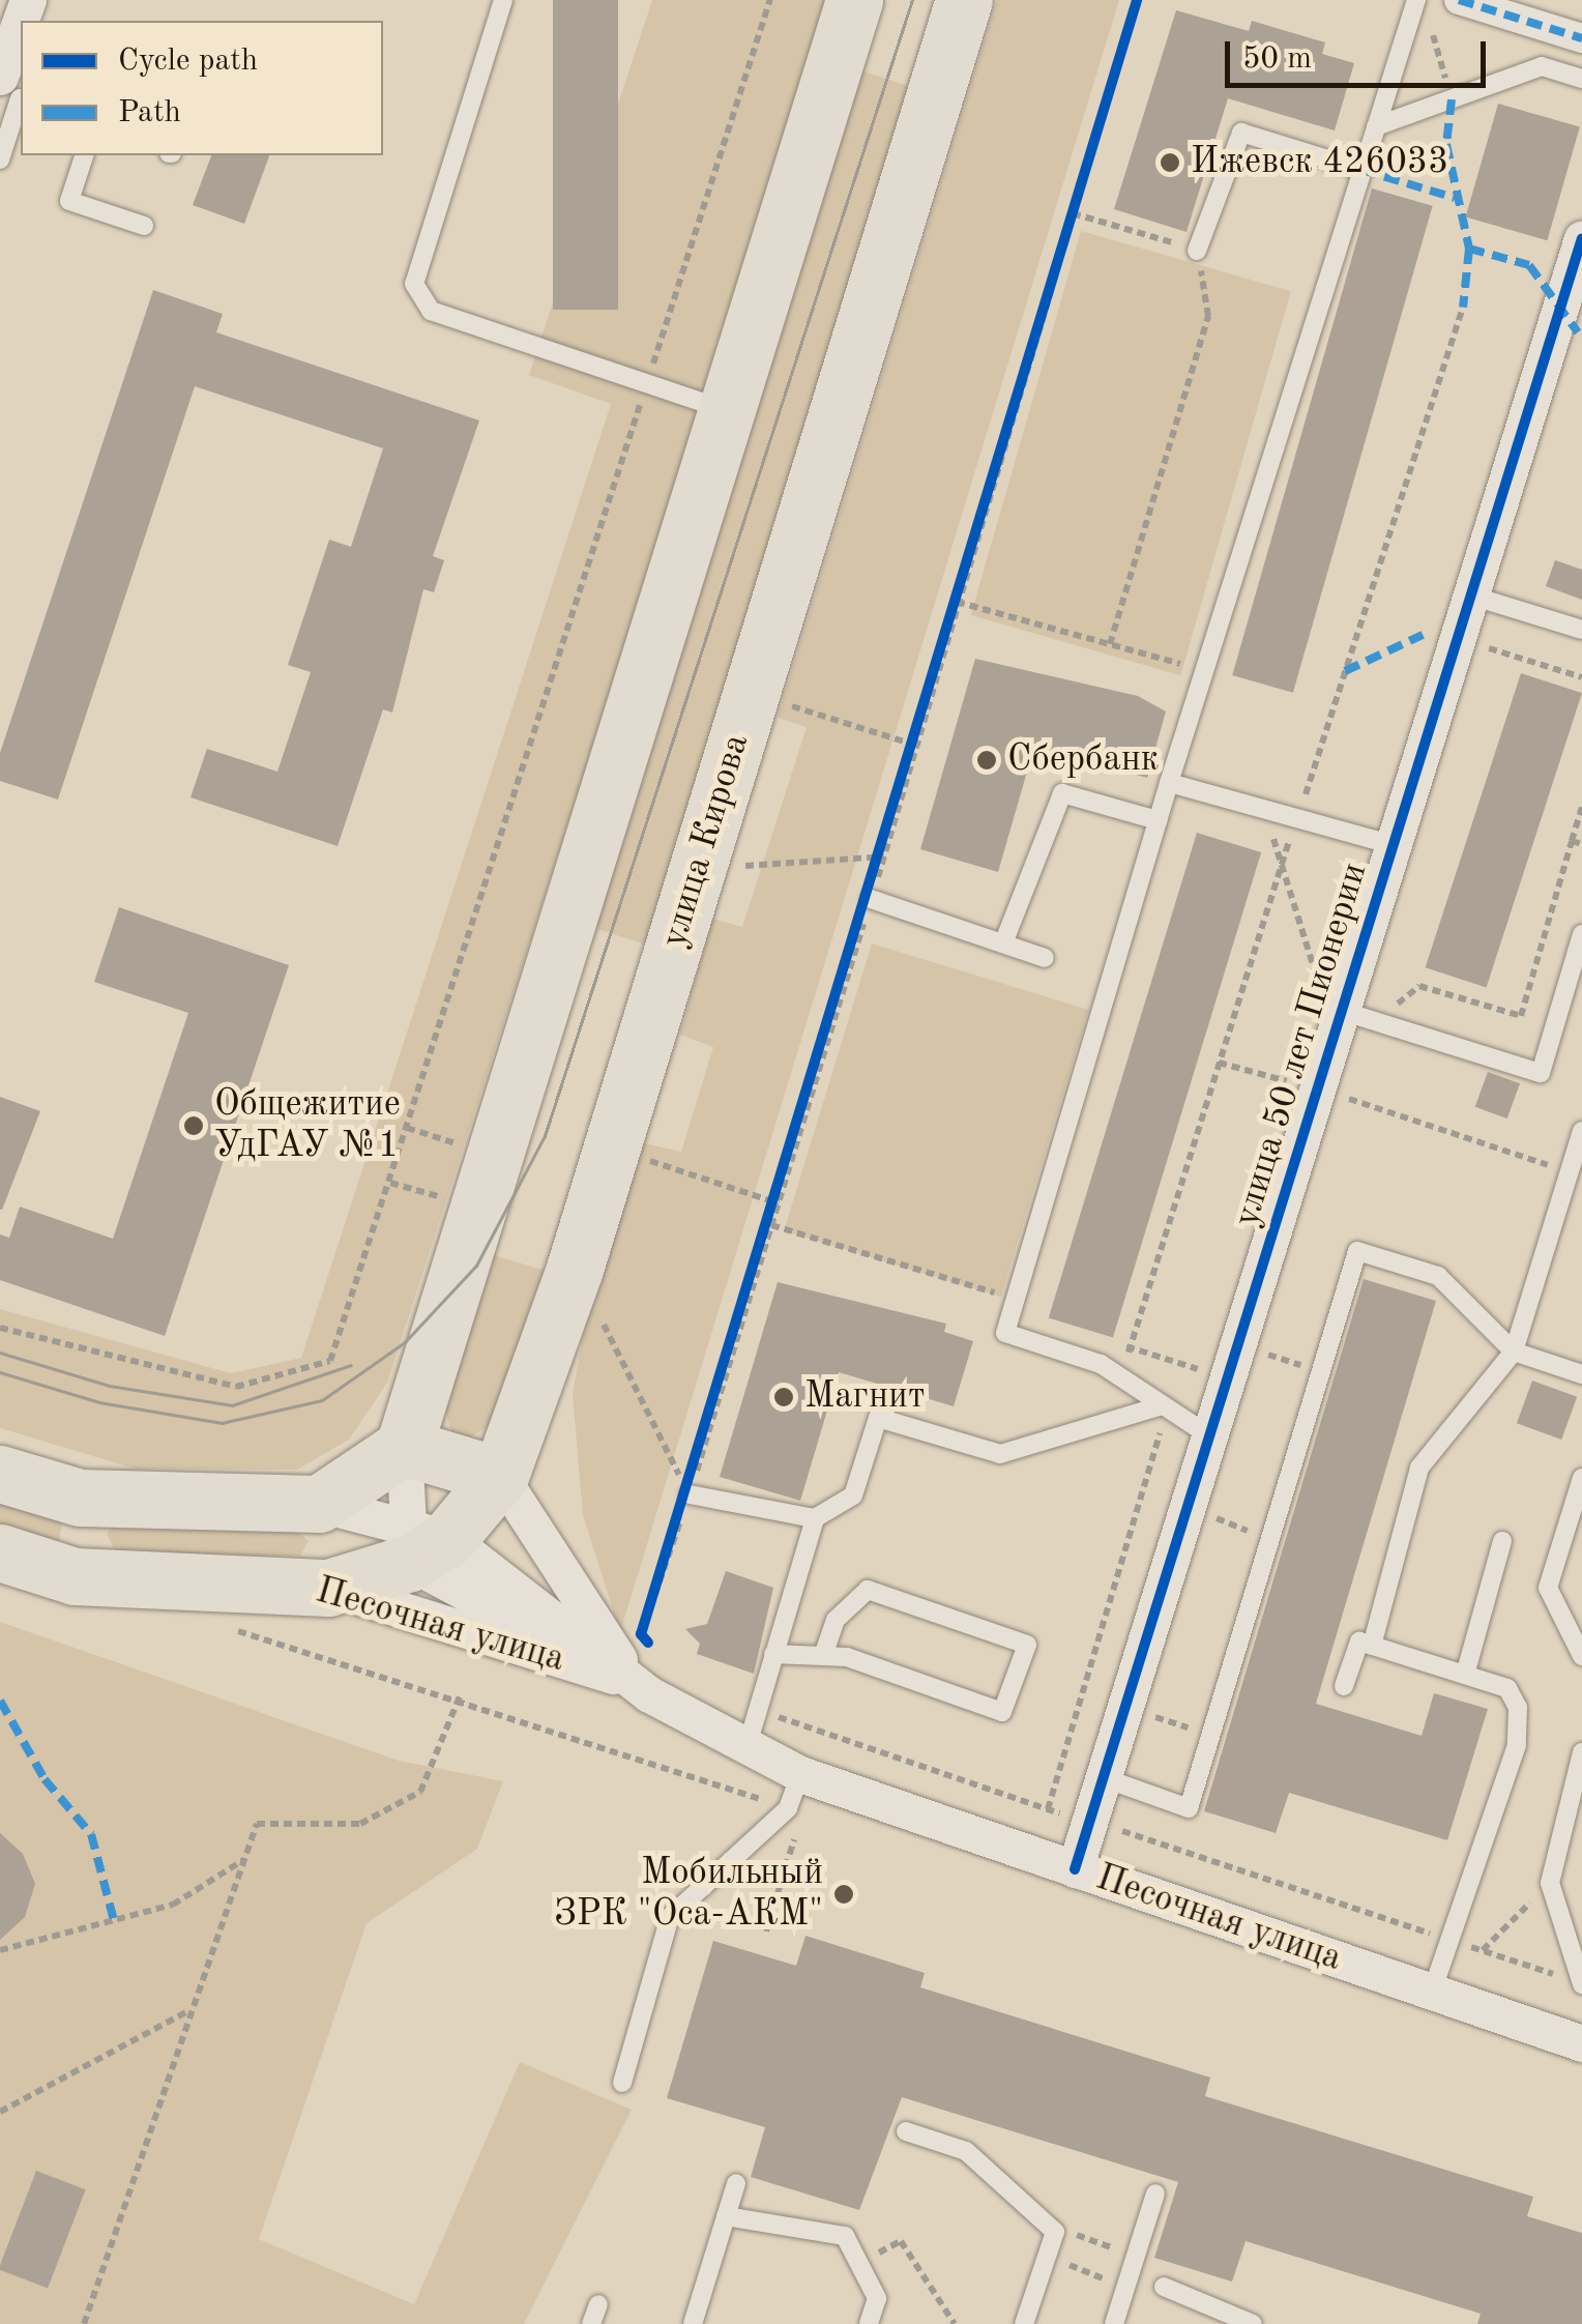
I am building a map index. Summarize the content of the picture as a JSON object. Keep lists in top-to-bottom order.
{
  "streets": {
    "main road": ["улица Кирова", "Песочная улица"],
    "street": ["улица 50 лет Пионерии"]
  },
  "crossings": [
    ["улица Кирова", "Песочная улица"],
    ["улица 50 лет Пионерии", "Песочная улица"]
  ],
  "places": [
    "Ижевск 426033",
    "Сбербанк",
    "Общежитие УдГАУ №1",
    "Магнит",
    "Мобильный ЗРК \"Оса-АКМ\""
  ],
  "legend": ["Cycle path", "Path"],
  "scale_bar": "50 m"
}
